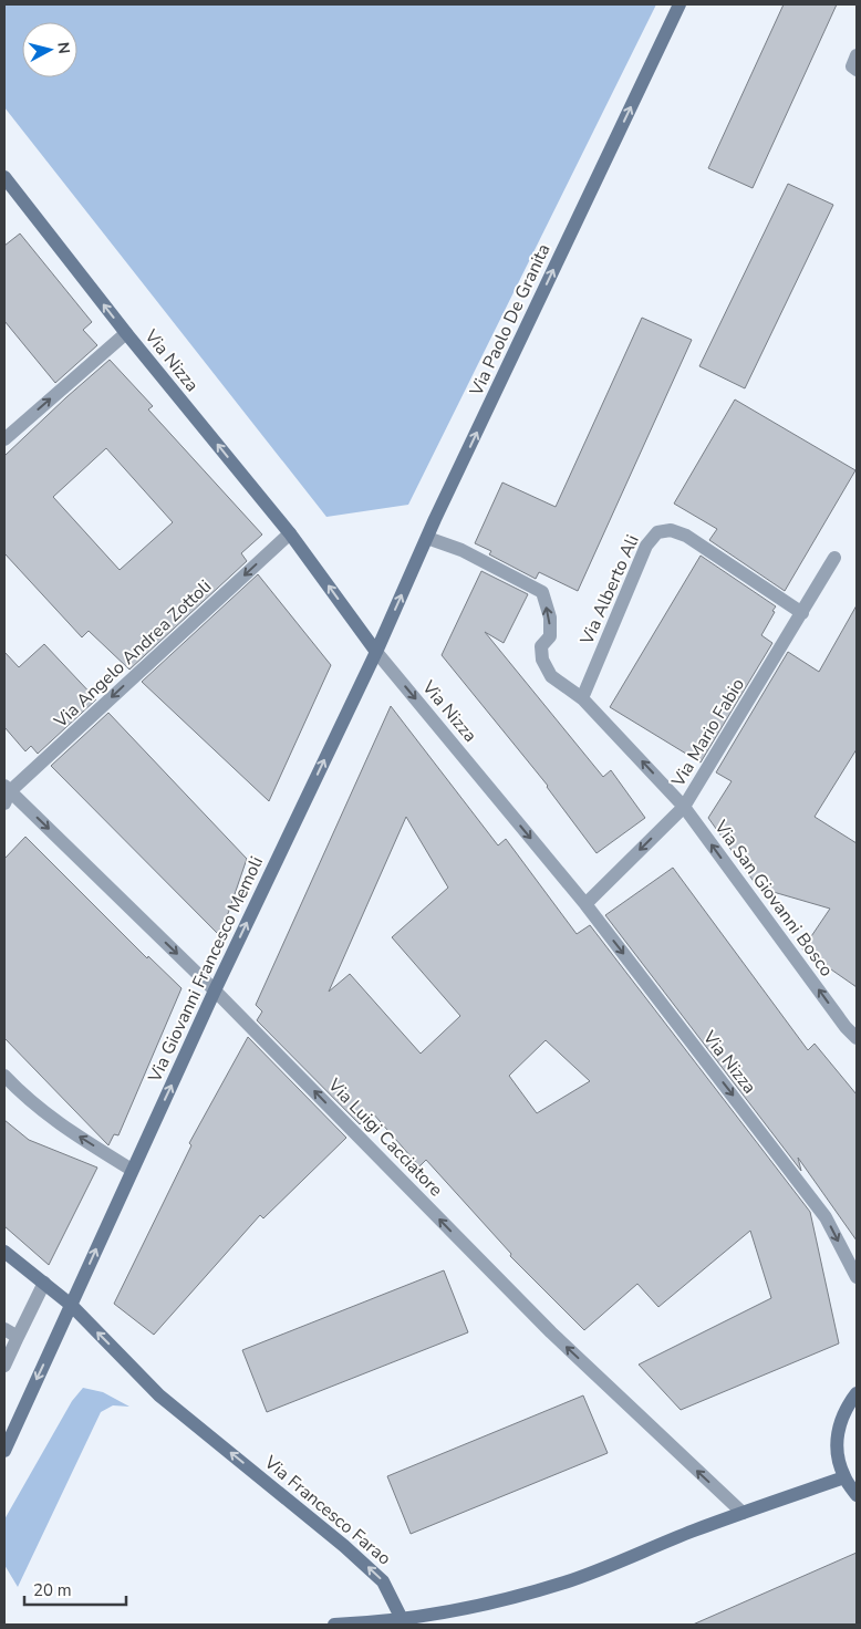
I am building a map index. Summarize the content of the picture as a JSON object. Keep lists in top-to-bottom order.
{
  "streets": {
    "main road": [
      "Via Paolo De Granita",
      "Via Nizza",
      "Via Giovanni Francesco Memoli",
      "Via Francesco Farao"
    ],
    "street": [
      "Via Alberto Ali",
      "Via Angelo Andrea Zottoli",
      "Via Mario Fabio",
      "Via San Giovanni Bosco",
      "Via Luigi Cacciatore"
    ]
  },
  "crossings": [
    ["Via Paolo De Granita", "Via Nizza"],
    ["Via Paolo De Granita", "Via Alberto Ali"],
    ["Via Paolo De Granita", "Via Giovanni Francesco Memoli"],
    ["Via Nizza", "Via Angelo Andrea Zottoli"],
    ["Via Nizza", "Via Mario Fabio"],
    ["Via Nizza", "Via Giovanni Francesco Memoli"],
    ["Via Alberto Ali", "Via Mario Fabio"],
    ["Via Alberto Ali", "Via San Giovanni Bosco"],
    ["Via Angelo Andrea Zottoli", "Via Luigi Cacciatore"],
    ["Via Mario Fabio", "Via San Giovanni Bosco"],
    ["Via Giovanni Francesco Memoli", "Via Luigi Cacciatore"],
    ["Via Giovanni Francesco Memoli", "Via Francesco Farao"]
  ],
  "one_way": [
    "Via Paolo De Granita",
    "Via Alberto Ali",
    "Via Angelo Andrea Zottoli",
    "Via San Giovanni Bosco",
    "Via Francesco Farao"
  ],
  "scale_bar": "20 m",
  "north": "right"
}
